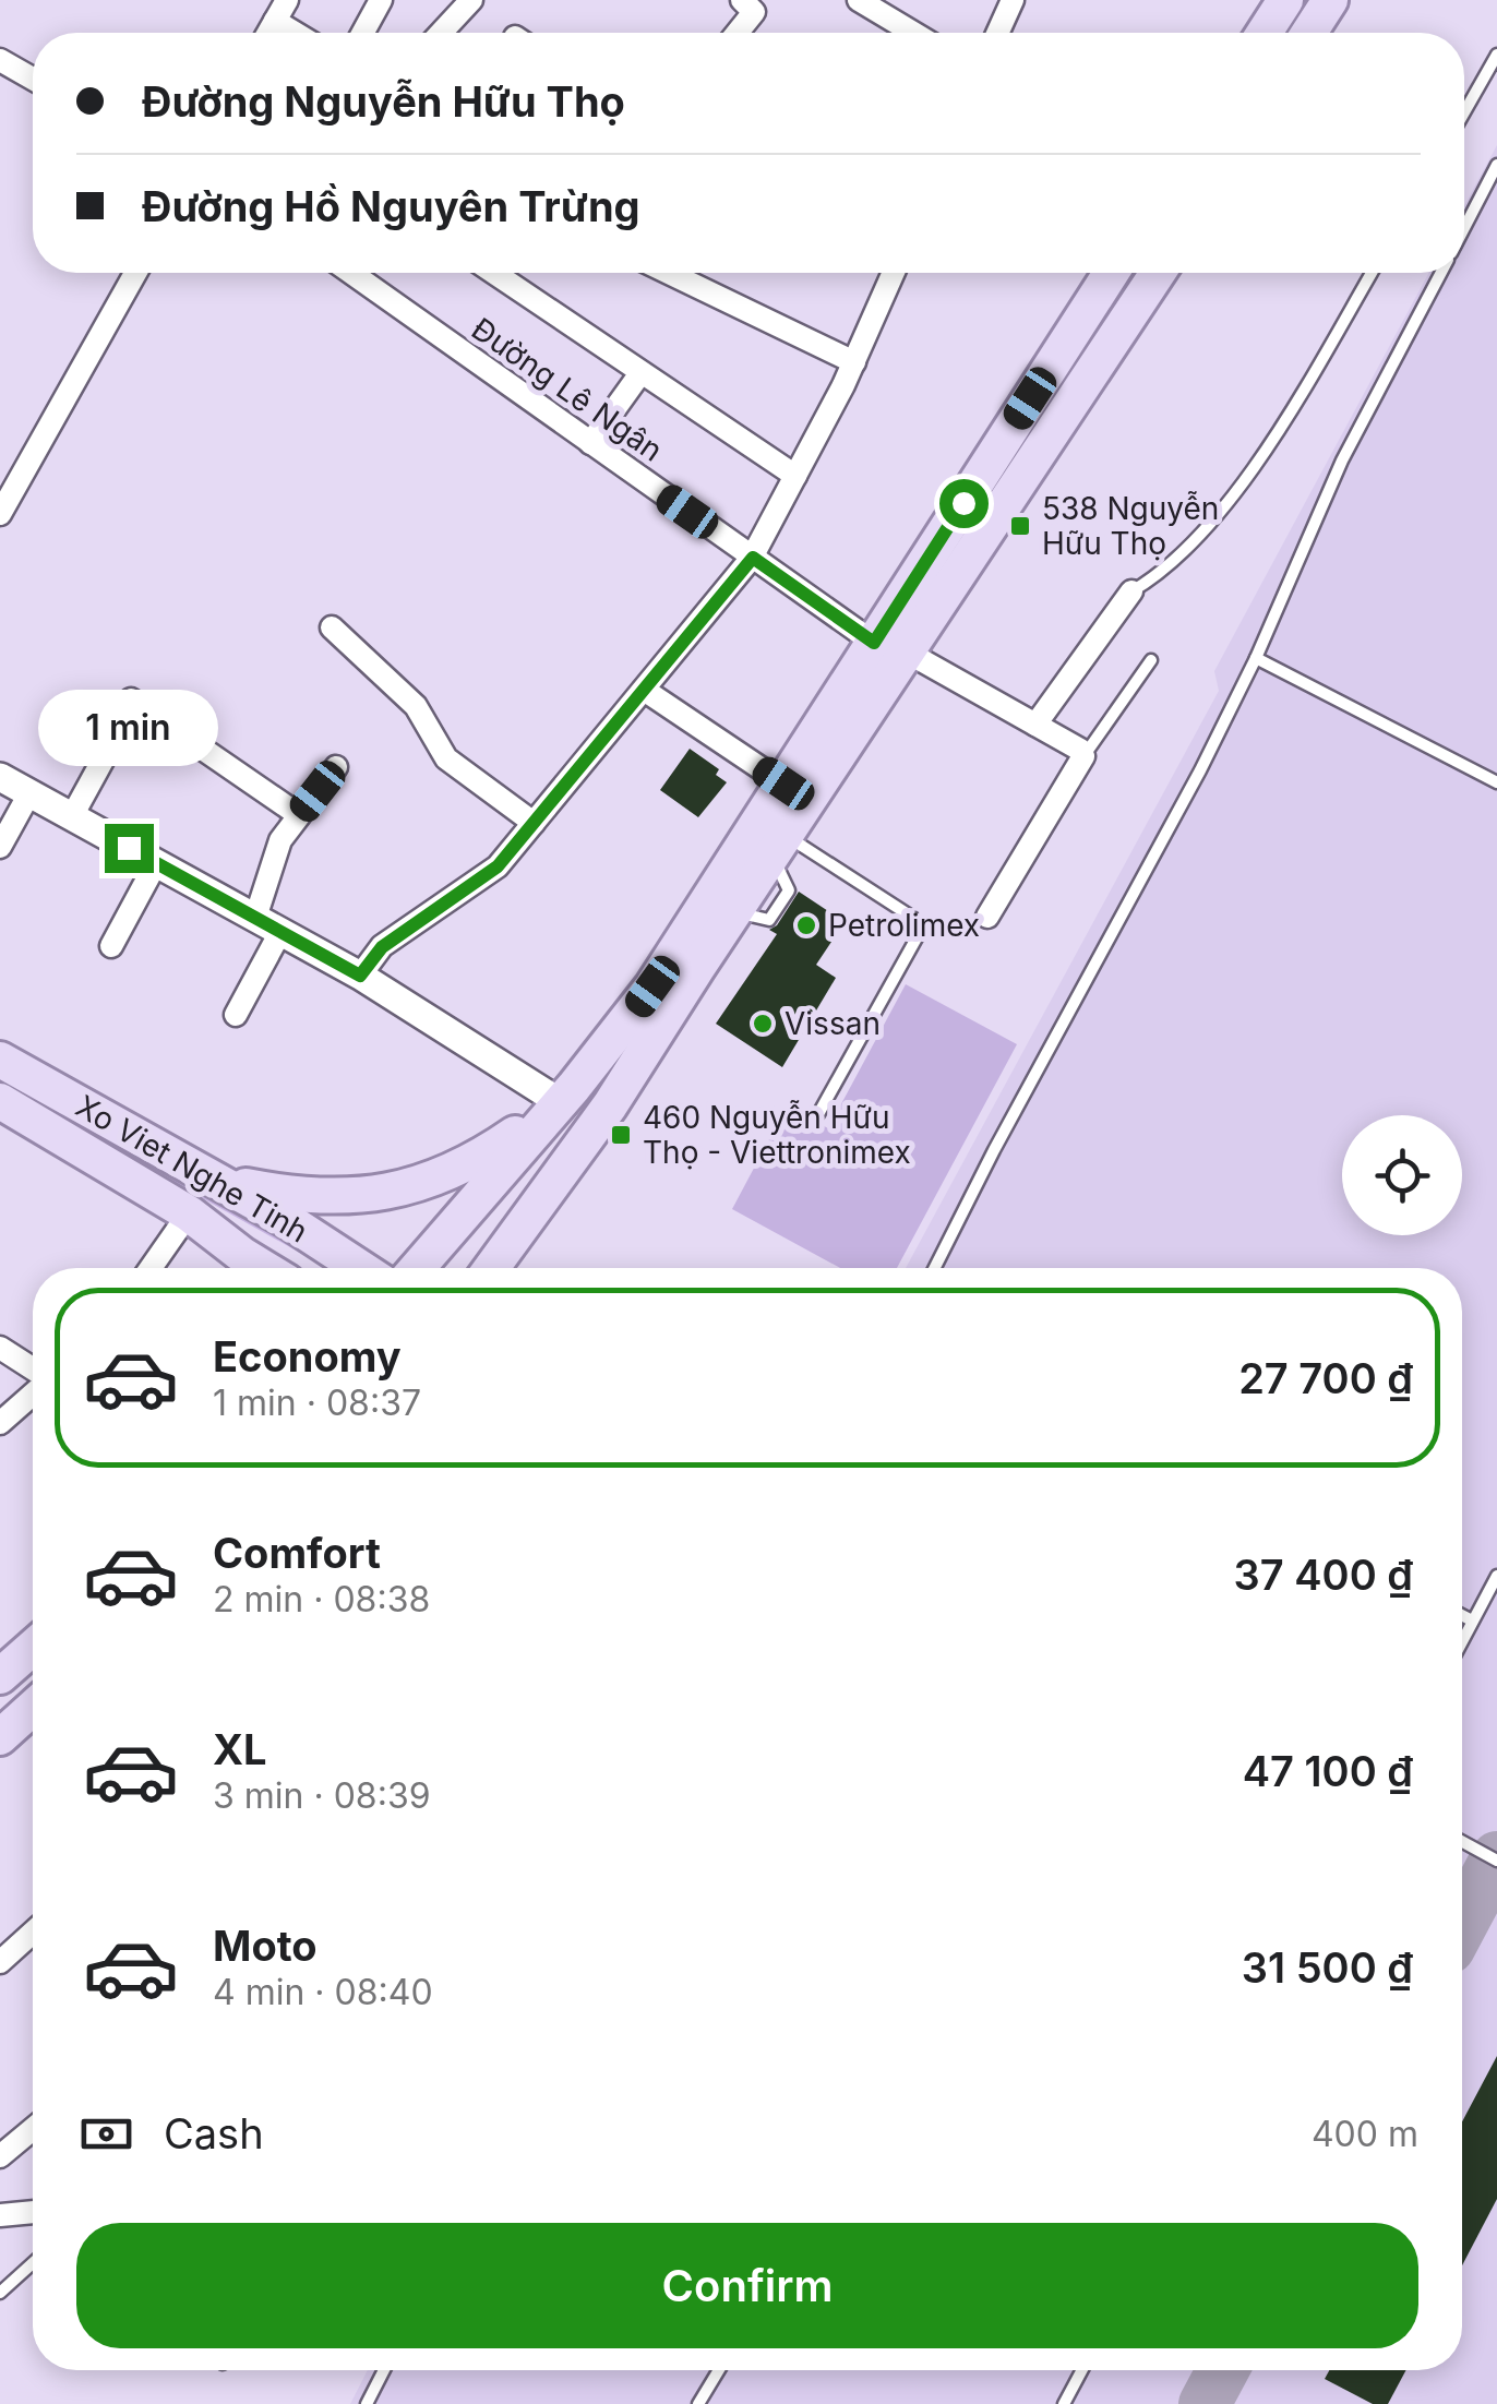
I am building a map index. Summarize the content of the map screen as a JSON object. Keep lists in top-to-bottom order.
{
  "streets": {
    "main road": ["Xo Viet Nghe Tinh"],
    "street": ["Đường Lê Ngân"]
  },
  "places": {
    "transit": ["538 Nguyễn Hữu Thọ", "460 Nguyễn Hữu Thọ - Viettronimex"],
    "other": ["Petrolimex", "Vissan"]
  },
  "page": {
    "banner": ["Đường Nguyễn Hữu Thọ", "Đường Hồ Nguyên Trừng"],
    "bubble": "1 min",
    "list": [
      {
        "name": "Economy",
        "note": "1 min · 08:37",
        "value": "27 700 ₫"
      },
      {
        "name": "Comfort",
        "note": "2 min · 08:38",
        "value": "37 400 ₫"
      },
      {
        "name": "XL",
        "note": "3 min · 08:39",
        "value": "47 100 ₫"
      },
      {
        "name": "Moto",
        "note": "4 min · 08:40",
        "value": "31 500 ₫"
      }
    ],
    "pay": ["Cash", "400 m"],
    "buttons": "Confirm"
  }
}
